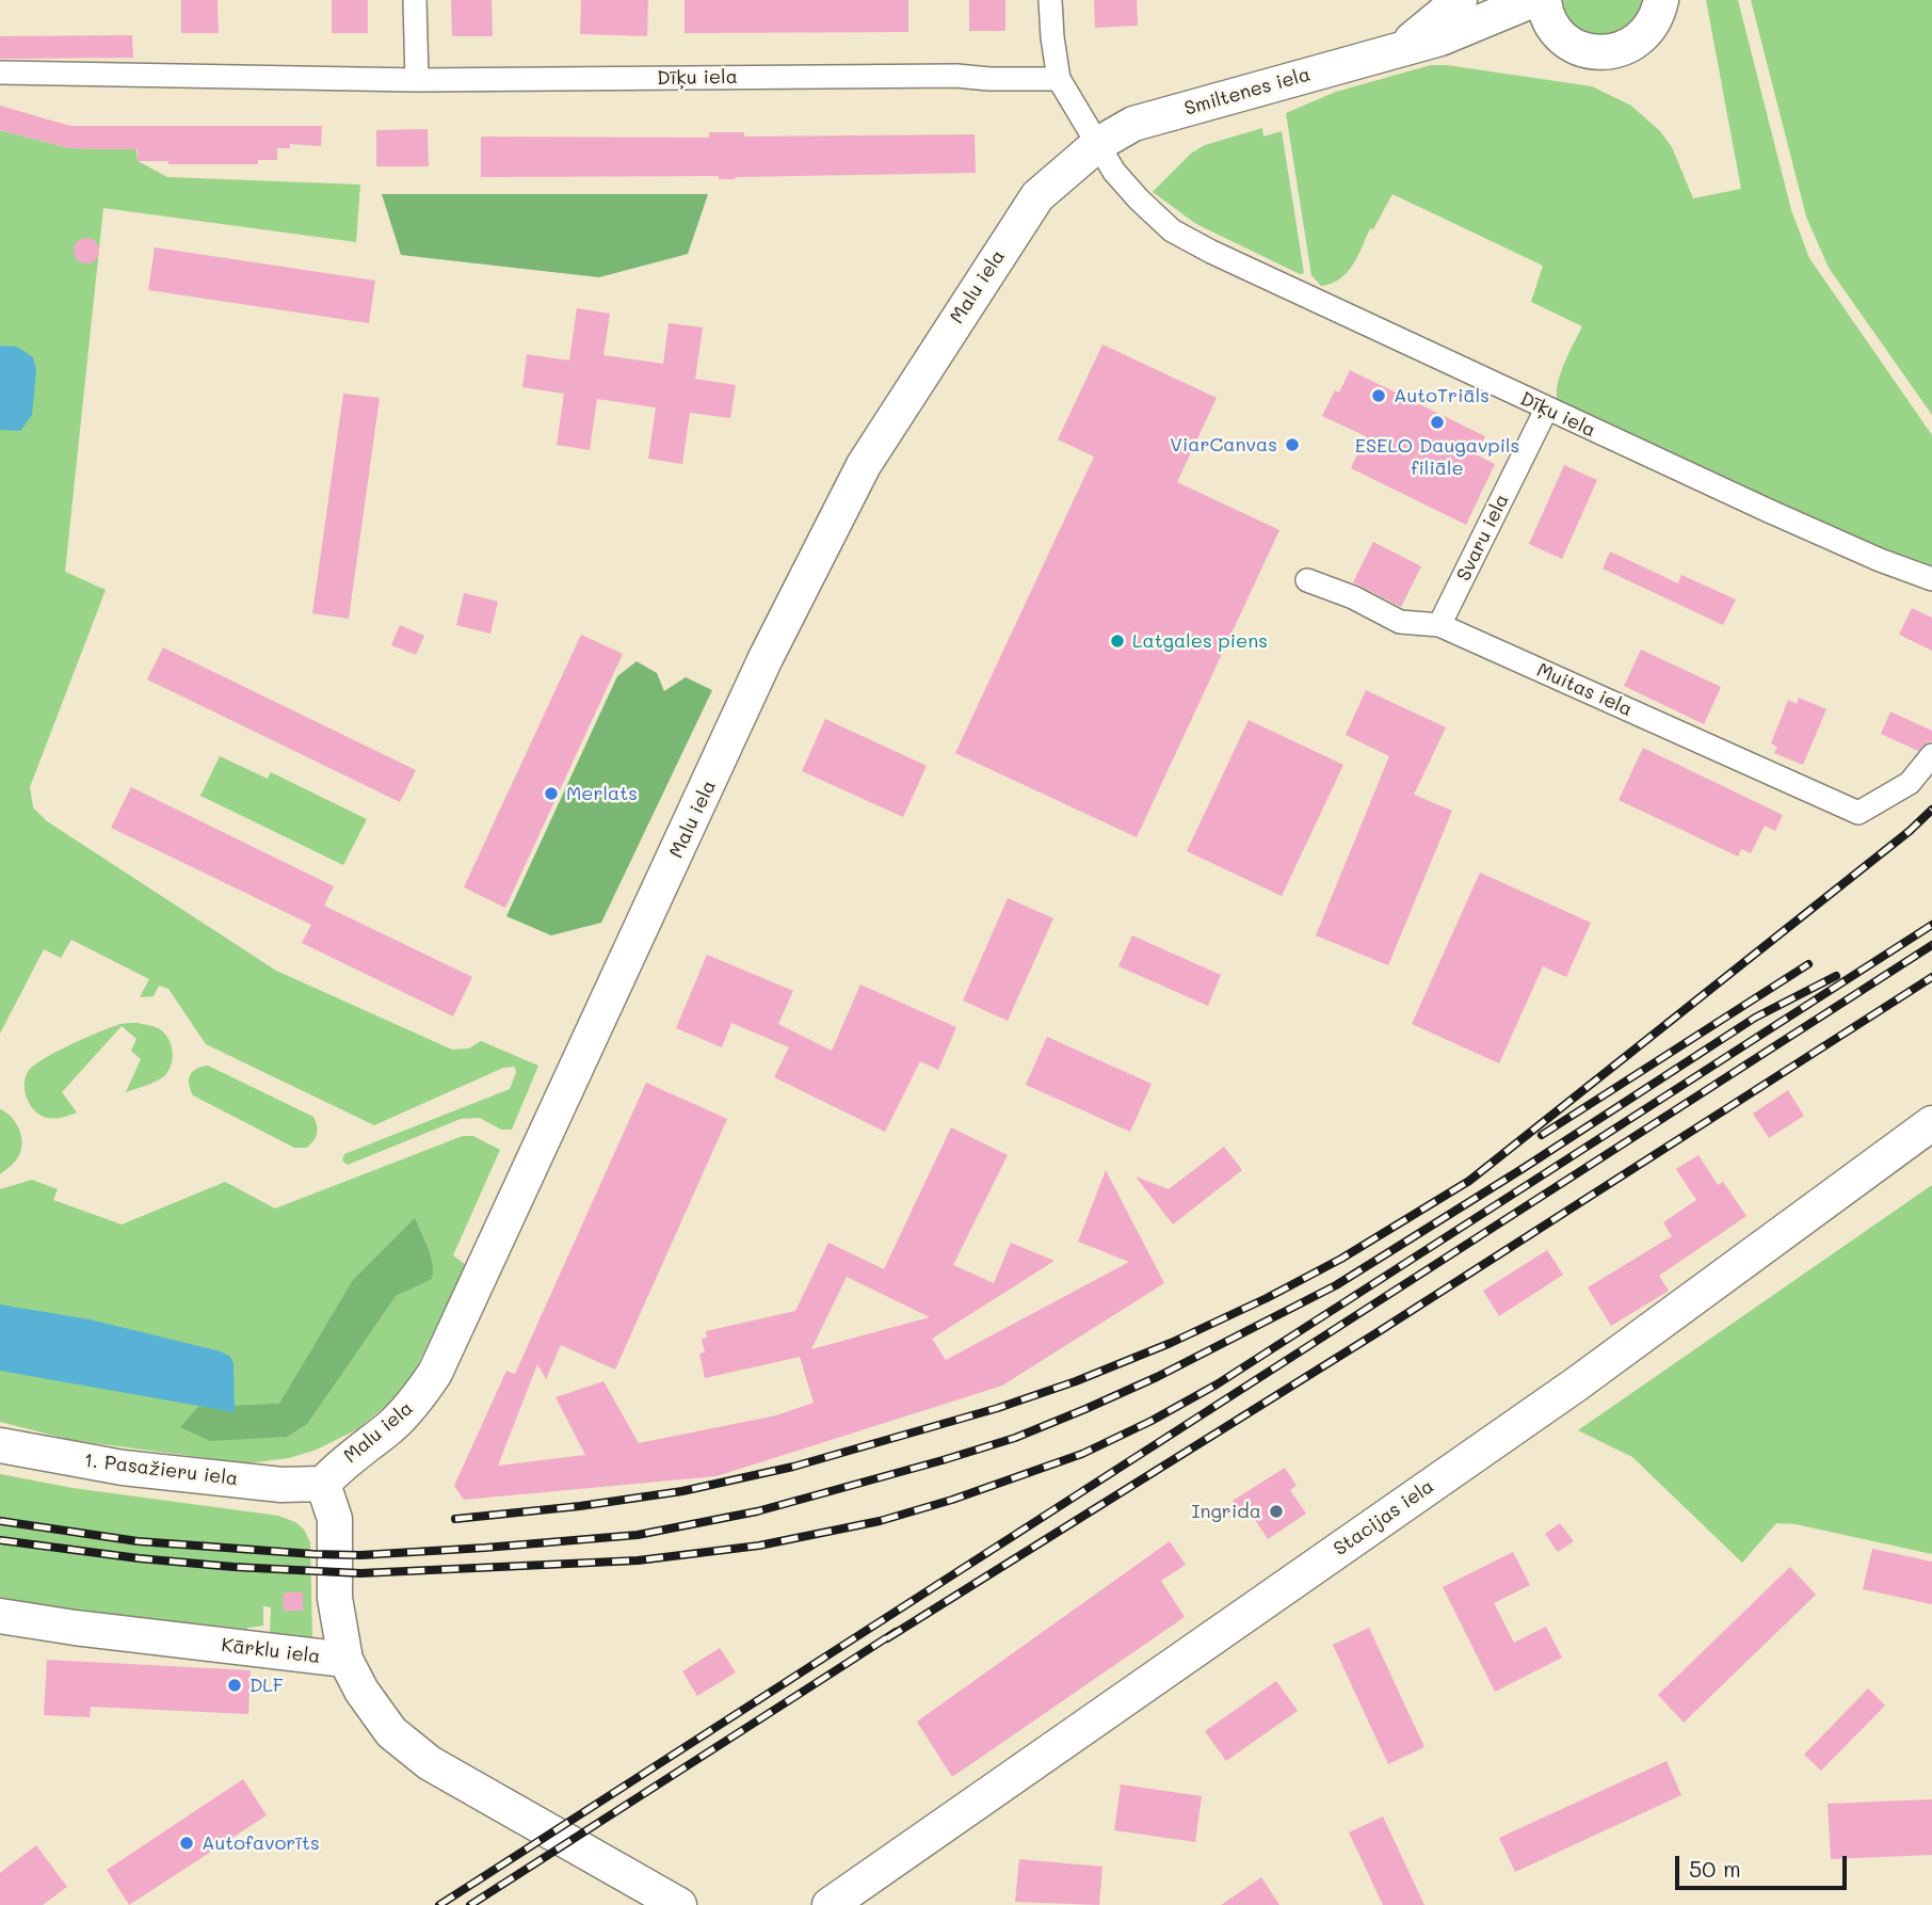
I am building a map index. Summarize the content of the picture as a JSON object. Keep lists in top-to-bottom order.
{
  "streets": {
    "street": [
      "Dīķu iela",
      "Smiltenes iela",
      "Malu iela",
      "Svaru iela",
      "Muitas iela",
      "1. Pasažieru iela",
      "Stacijas iela",
      "Kārklu iela"
    ]
  },
  "crossings": [
    ["Dīķu iela", "Smiltenes iela"],
    ["Dīķu iela", "Malu iela"],
    ["Dīķu iela", "Svaru iela"],
    ["Smiltenes iela", "Malu iela"],
    ["Malu iela", "1. Pasažieru iela"],
    ["Svaru iela", "Muitas iela"]
  ],
  "places": [
    "AutoTriāls",
    "ESELO Daugavpils filiāle",
    "ViarCanvas",
    "Latgales piens",
    "Merlats",
    "Ingrida",
    "DLF",
    "Autofavorīts"
  ],
  "scale_bar": "50 m"
}
